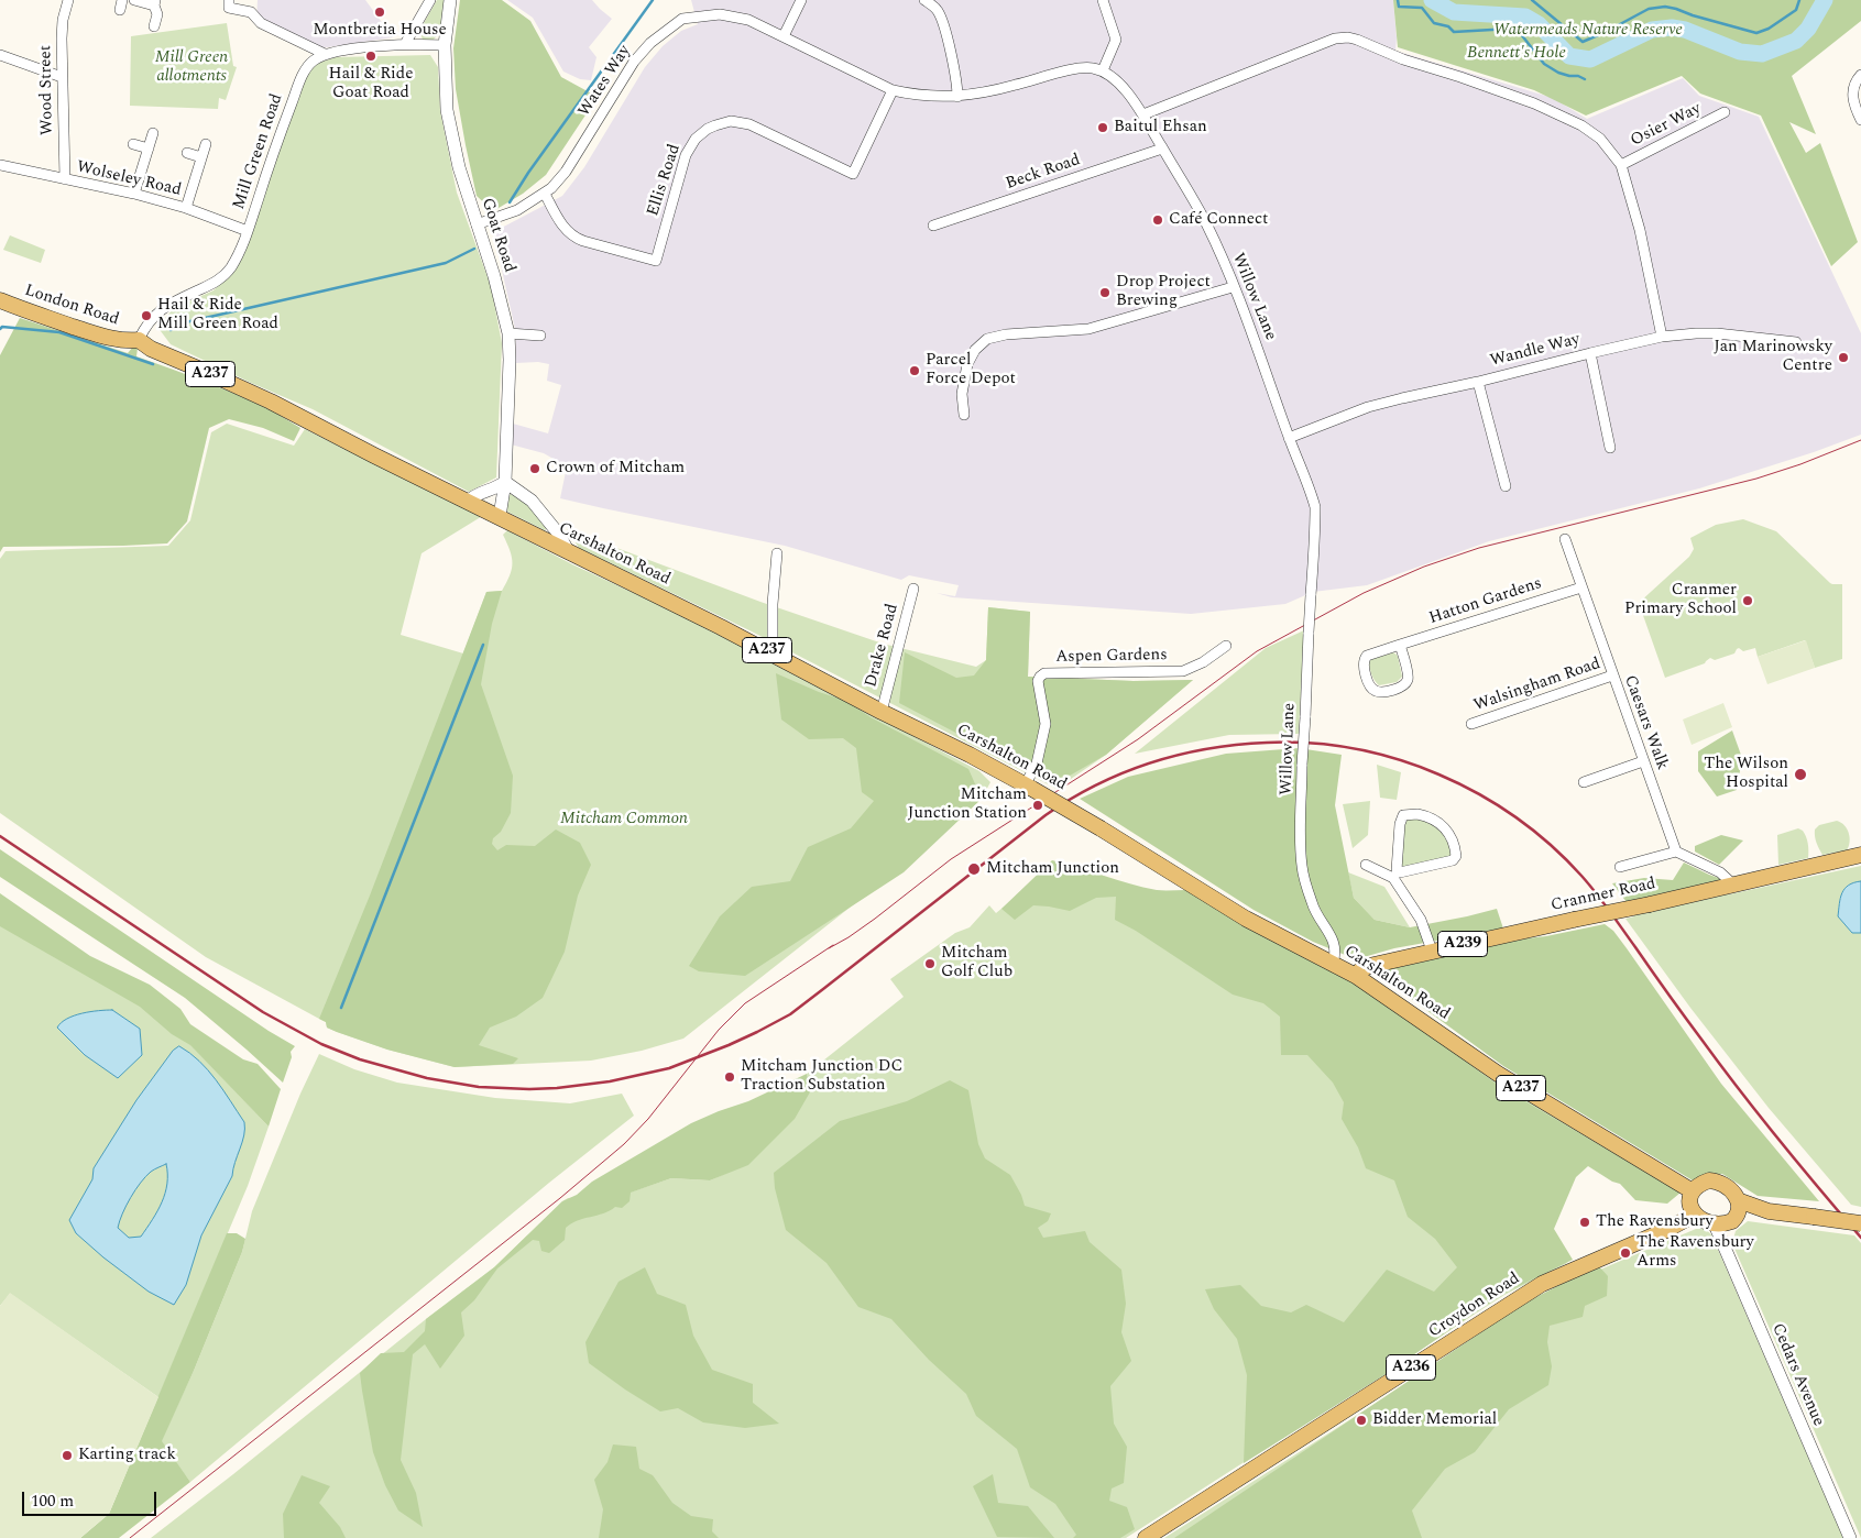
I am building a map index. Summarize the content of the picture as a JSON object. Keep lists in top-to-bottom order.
{
  "streets": {
    "main road": [
      "London Road",
      "A237",
      "Carshalton Road",
      "Cranmer Road",
      "A239",
      "Croydon Road",
      "A236"
    ],
    "street": [
      "Wates Way",
      "Wood Street",
      "Osier Way",
      "Mill Green Road",
      "Beck Road",
      "Wolseley Road",
      "Ellis Road",
      "Goat Road",
      "Willow Lane",
      "Wandle Way",
      "Hatton Gardens",
      "Drake Road",
      "Aspen Gardens",
      "Walsingham Road",
      "Caesars Walk",
      "Cedars Avenue"
    ]
  },
  "crossings": [
    ["Wates Way", "Ellis Road"],
    ["Wates Way", "Goat Road"],
    ["Wood Street", "Wolseley Road"],
    ["Mill Green Road", "Wolseley Road"],
    ["Mill Green Road", "London Road"],
    ["Beck Road", "Willow Lane"],
    ["Goat Road", "Carshalton Road"],
    ["Willow Lane", "Wandle Way"],
    ["Willow Lane", "Carshalton Road"],
    ["London Road", "Carshalton Road"],
    ["Carshalton Road", "Drake Road"],
    ["Carshalton Road", "Aspen Gardens"],
    ["Carshalton Road", "Cranmer Road"],
    ["Carshalton Road", "Croydon Road"],
    ["Carshalton Road", "Cedars Avenue"],
    ["Hatton Gardens", "Caesars Walk"],
    ["Walsingham Road", "Caesars Walk"],
    ["Croydon Road", "Cedars Avenue"]
  ],
  "parks": [
    "Watermeads Nature Reserve",
    "Bennett's Hole",
    "Mill Green allotments",
    "Mitcham Common"
  ],
  "places": [
    "Montbretia House",
    "Hail & Ride Goat Road",
    "Baitul Ehsan",
    "Café Connect",
    "Drop Project Brewing",
    "Hail & Ride Mill Green Road",
    "Jan Marinowsky Centre",
    "Parcel Force Depot",
    "Crown of Mitcham",
    "Cranmer Primary School",
    "The Wilson Hospital",
    "Mitcham Junction Station",
    "Mitcham Junction",
    "Mitcham Golf Club",
    "Mitcham Junction DC Traction Substation",
    "The Ravensbury",
    "The Ravensbury Arms",
    "Bidder Memorial",
    "Karting track"
  ],
  "scale_bar": "100 m"
}
